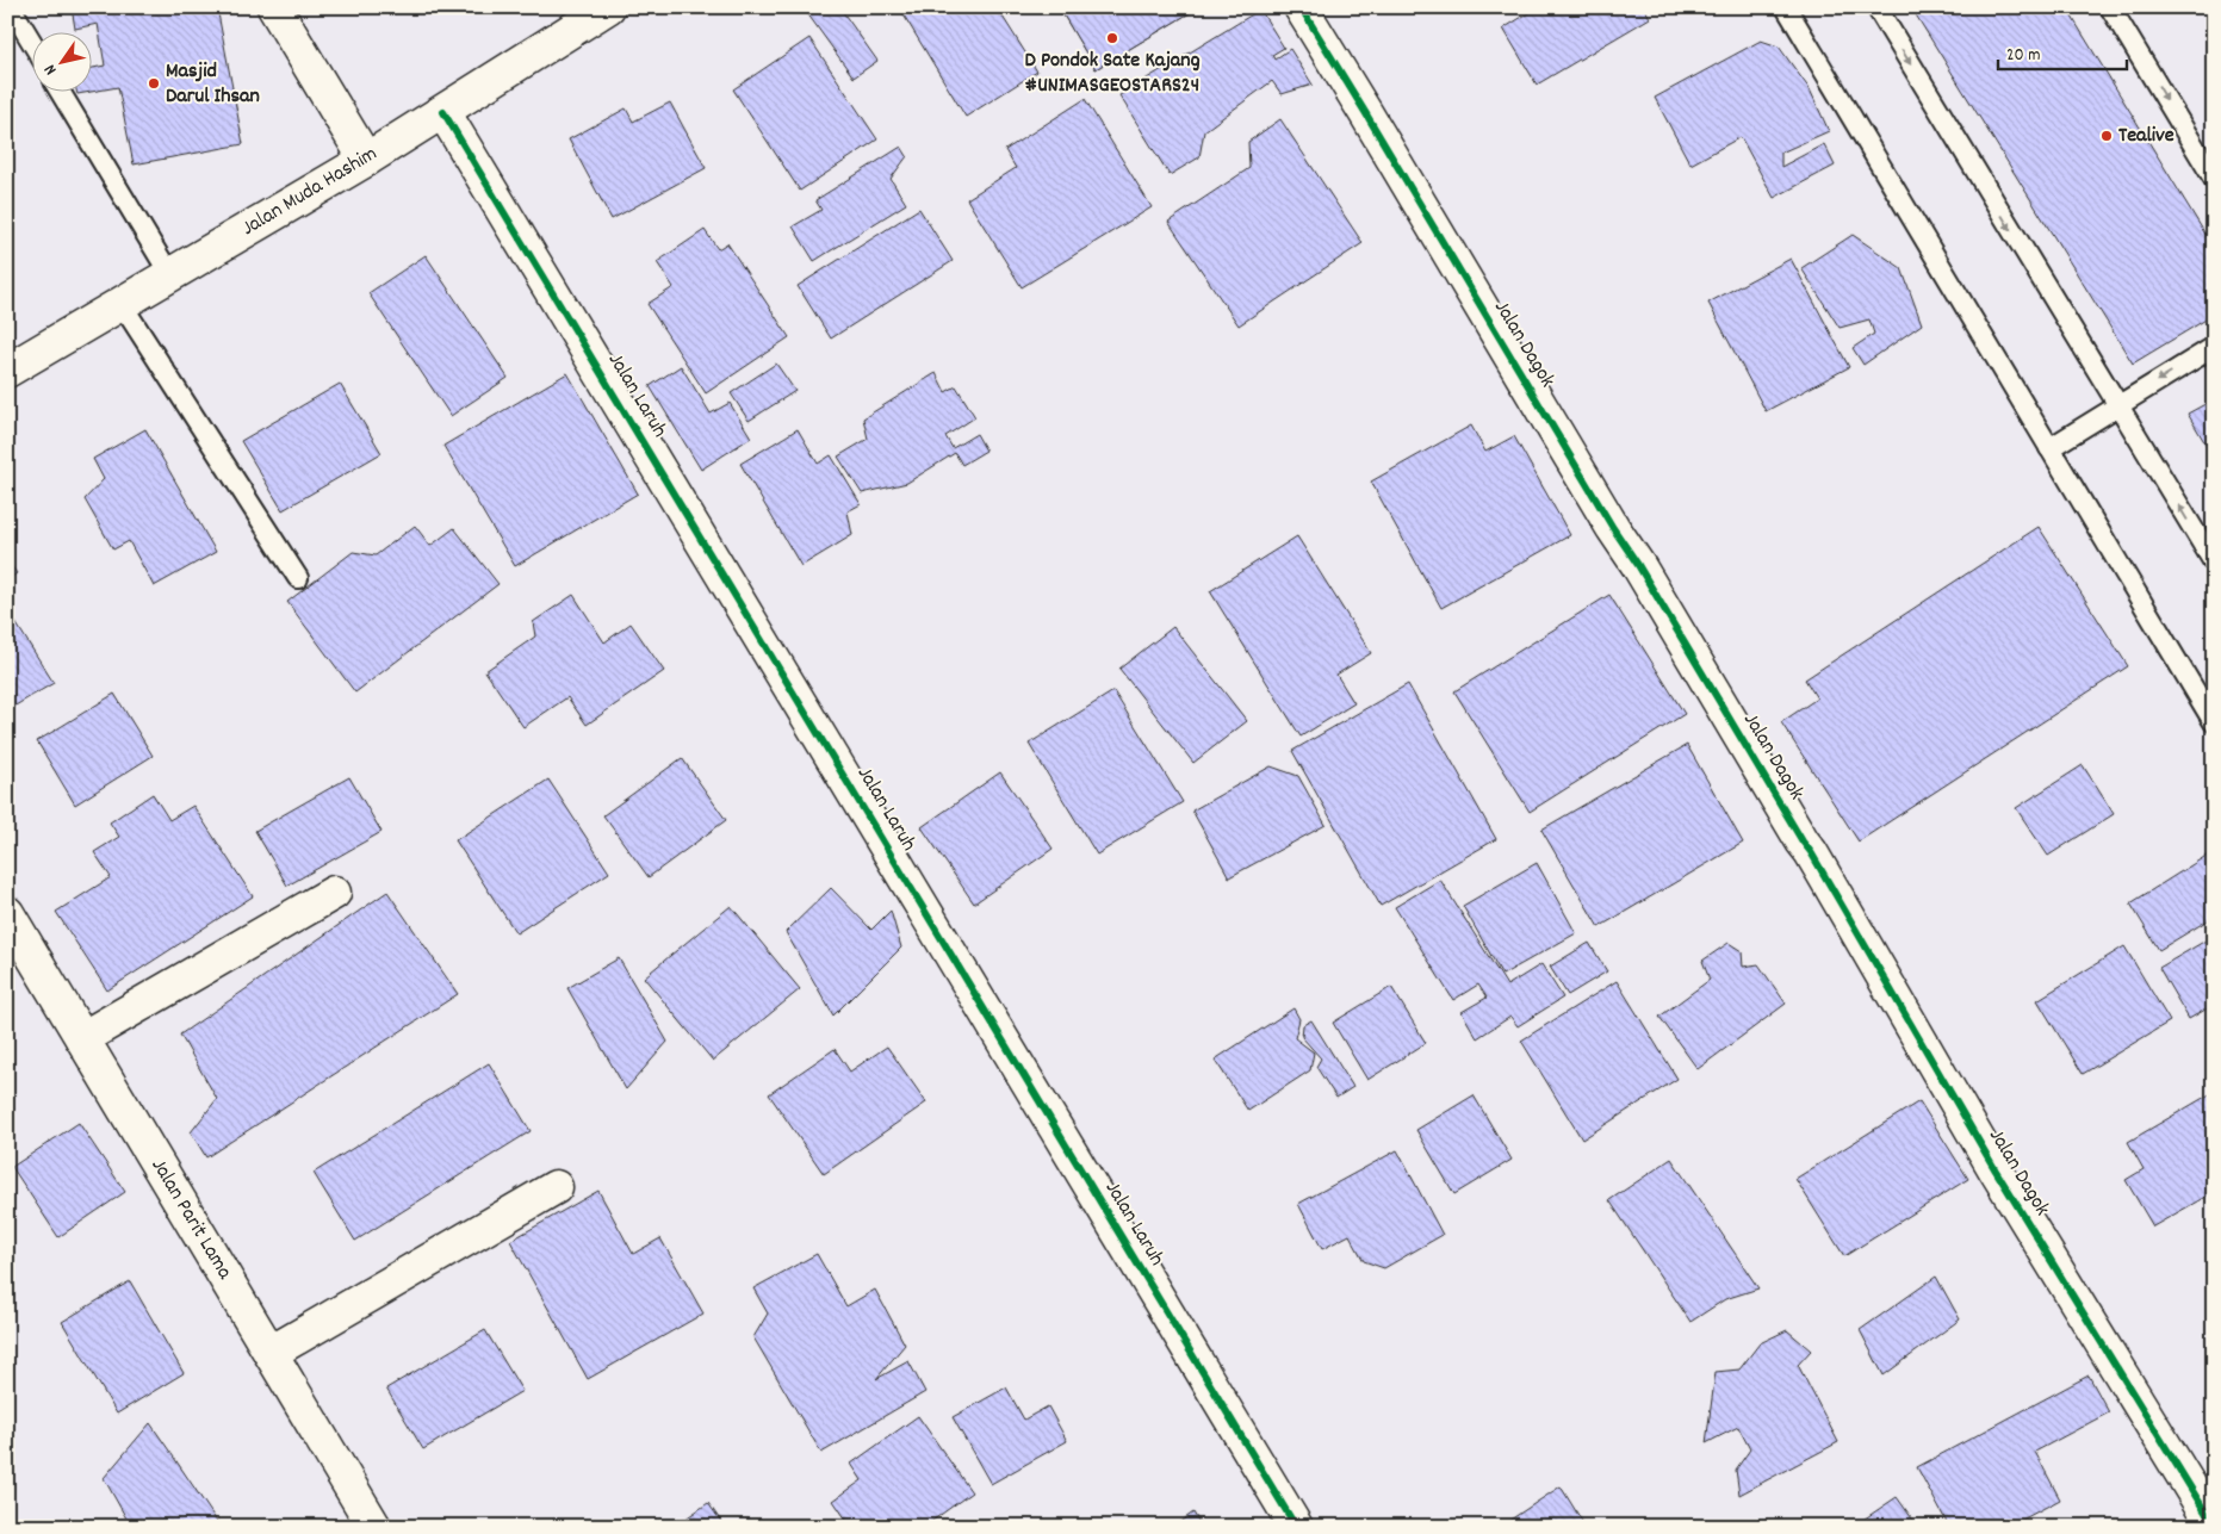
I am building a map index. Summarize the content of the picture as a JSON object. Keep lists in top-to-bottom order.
{
  "streets": {
    "street": [
      "Jalan Muda Hashim",
      "Jalan Dagok",
      "Jalan Laruh",
      "Jalan Parit Lama"
    ]
  },
  "crossings": [
    ["Jalan Muda Hashim", "Jalan Laruh"]
  ],
  "places": ["D Pondok Sate Kajang #UNIMASGEOSTARS24", "Masjid Darul Ihsan", "Tealive"],
  "scale_bar": "20 m",
  "north": "bottom left"
}
